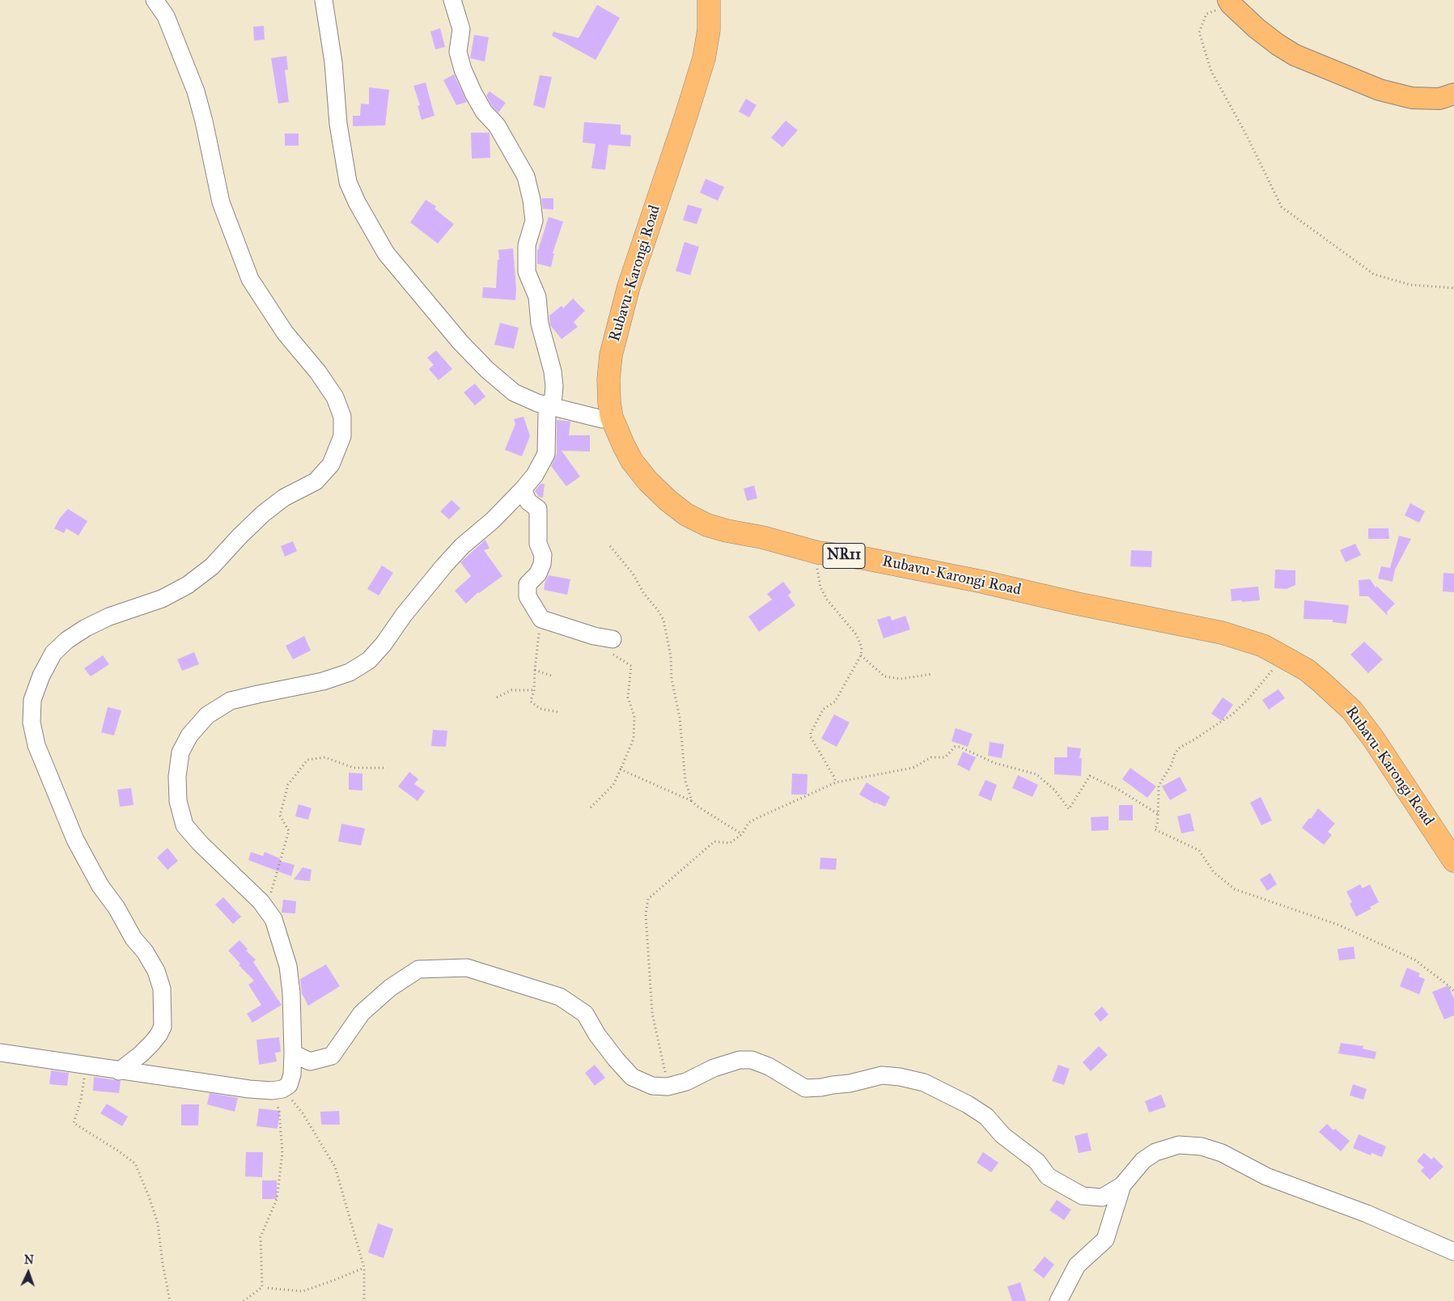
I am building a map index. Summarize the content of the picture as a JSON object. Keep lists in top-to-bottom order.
{
  "streets": {
    "highway": ["Rubavu-Karongi Road", "NR11"]
  },
  "north": "top"
}
